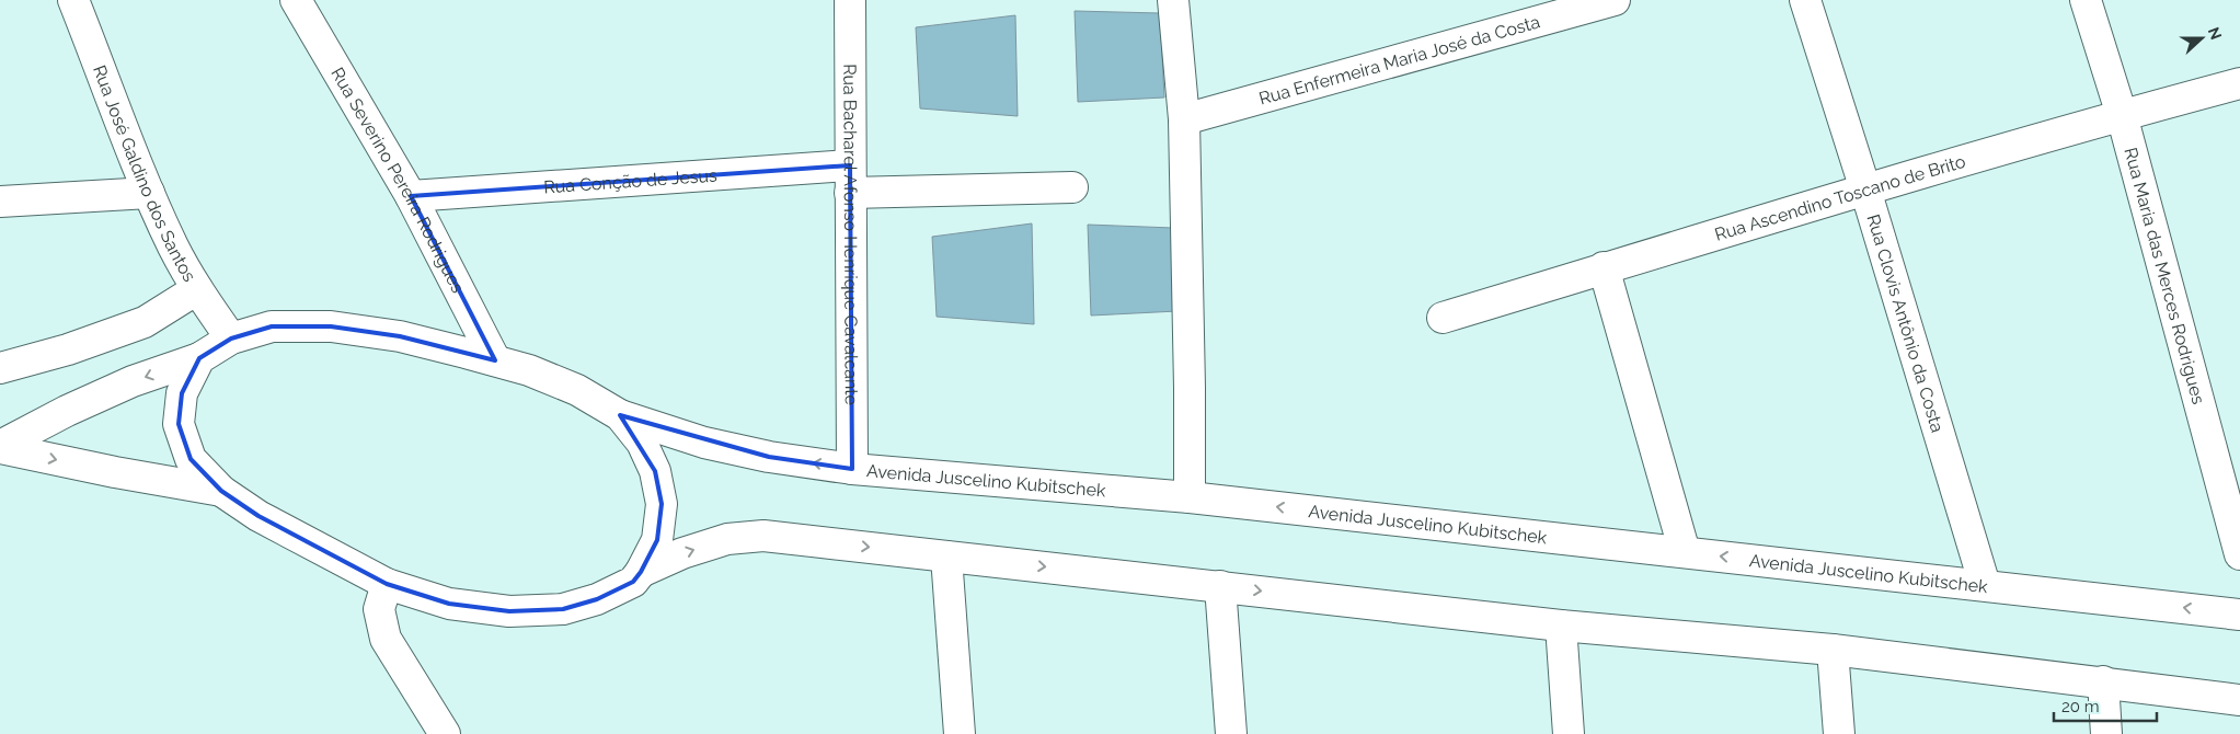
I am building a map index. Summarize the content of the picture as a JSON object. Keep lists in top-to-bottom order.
{
  "streets": {
    "street": [
      "Rua Enfermeira Maria José da Costa",
      "Rua José Galdino dos Santos",
      "Rua Severino Pereira Rodrigues",
      "Rua Conção de Jesus",
      "Rua Ascendino Toscano de Brito",
      "Rua Bacharel Afonso Henrique Cavalcante",
      "Rua Maria das Merces Rodrigues",
      "Rua Clovis Antônio da Costa",
      "Avenida Juscelino Kubitschek"
    ]
  },
  "crossings": [
    ["Rua Severino Pereira Rodrigues", "Rua Conção de Jesus"],
    ["Rua Conção de Jesus", "Rua Bacharel Afonso Henrique Cavalcante"],
    ["Rua Ascendino Toscano de Brito", "Rua Maria das Merces Rodrigues"],
    ["Rua Ascendino Toscano de Brito", "Rua Clovis Antônio da Costa"],
    ["Rua Bacharel Afonso Henrique Cavalcante", "Avenida Juscelino Kubitschek"],
    ["Rua Clovis Antônio da Costa", "Avenida Juscelino Kubitschek"]
  ],
  "scale_bar": "20 m",
  "north": "right"
}
